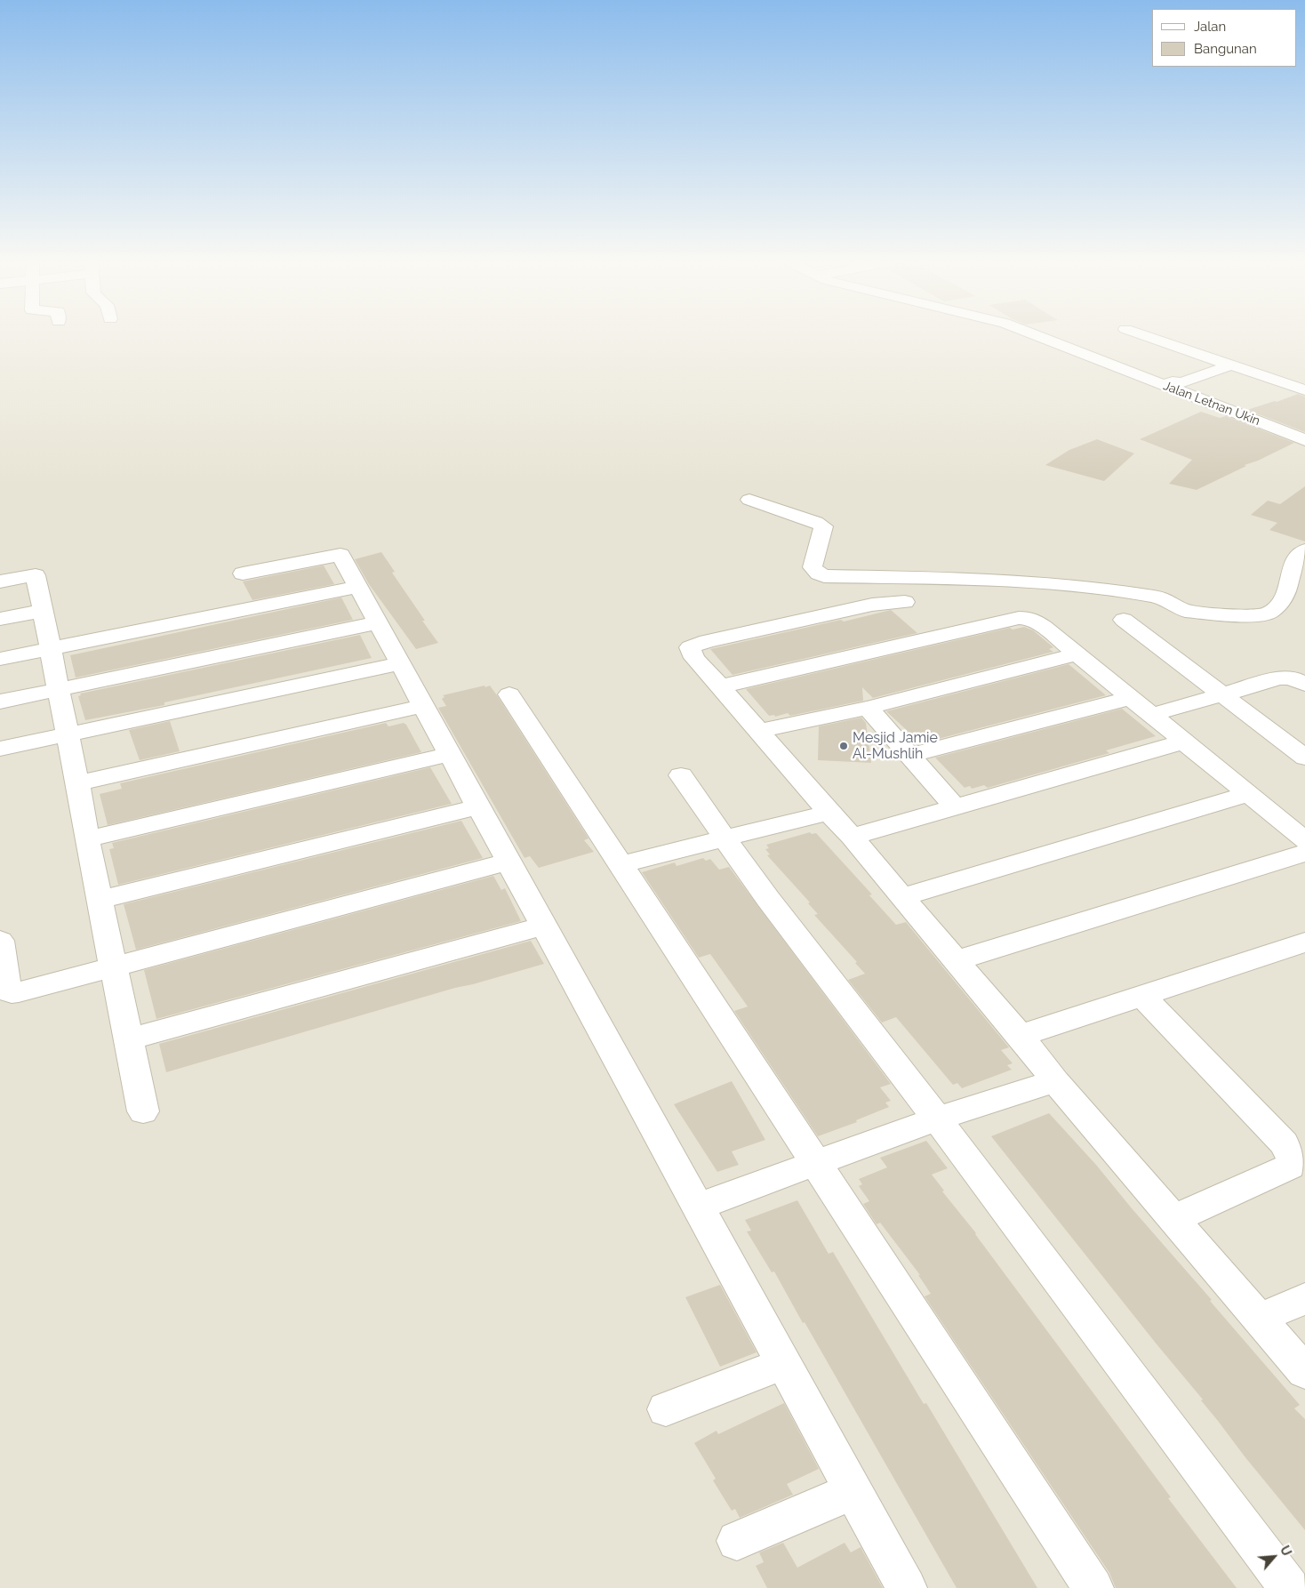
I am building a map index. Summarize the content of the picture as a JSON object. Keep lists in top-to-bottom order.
{
  "streets": {
    "street": ["Jalan Letnan Ukin"]
  },
  "places": ["Mesjid Jamie Al-Mushlih"],
  "legend": ["Jalan", "Bangunan"],
  "north": "top right"
}
